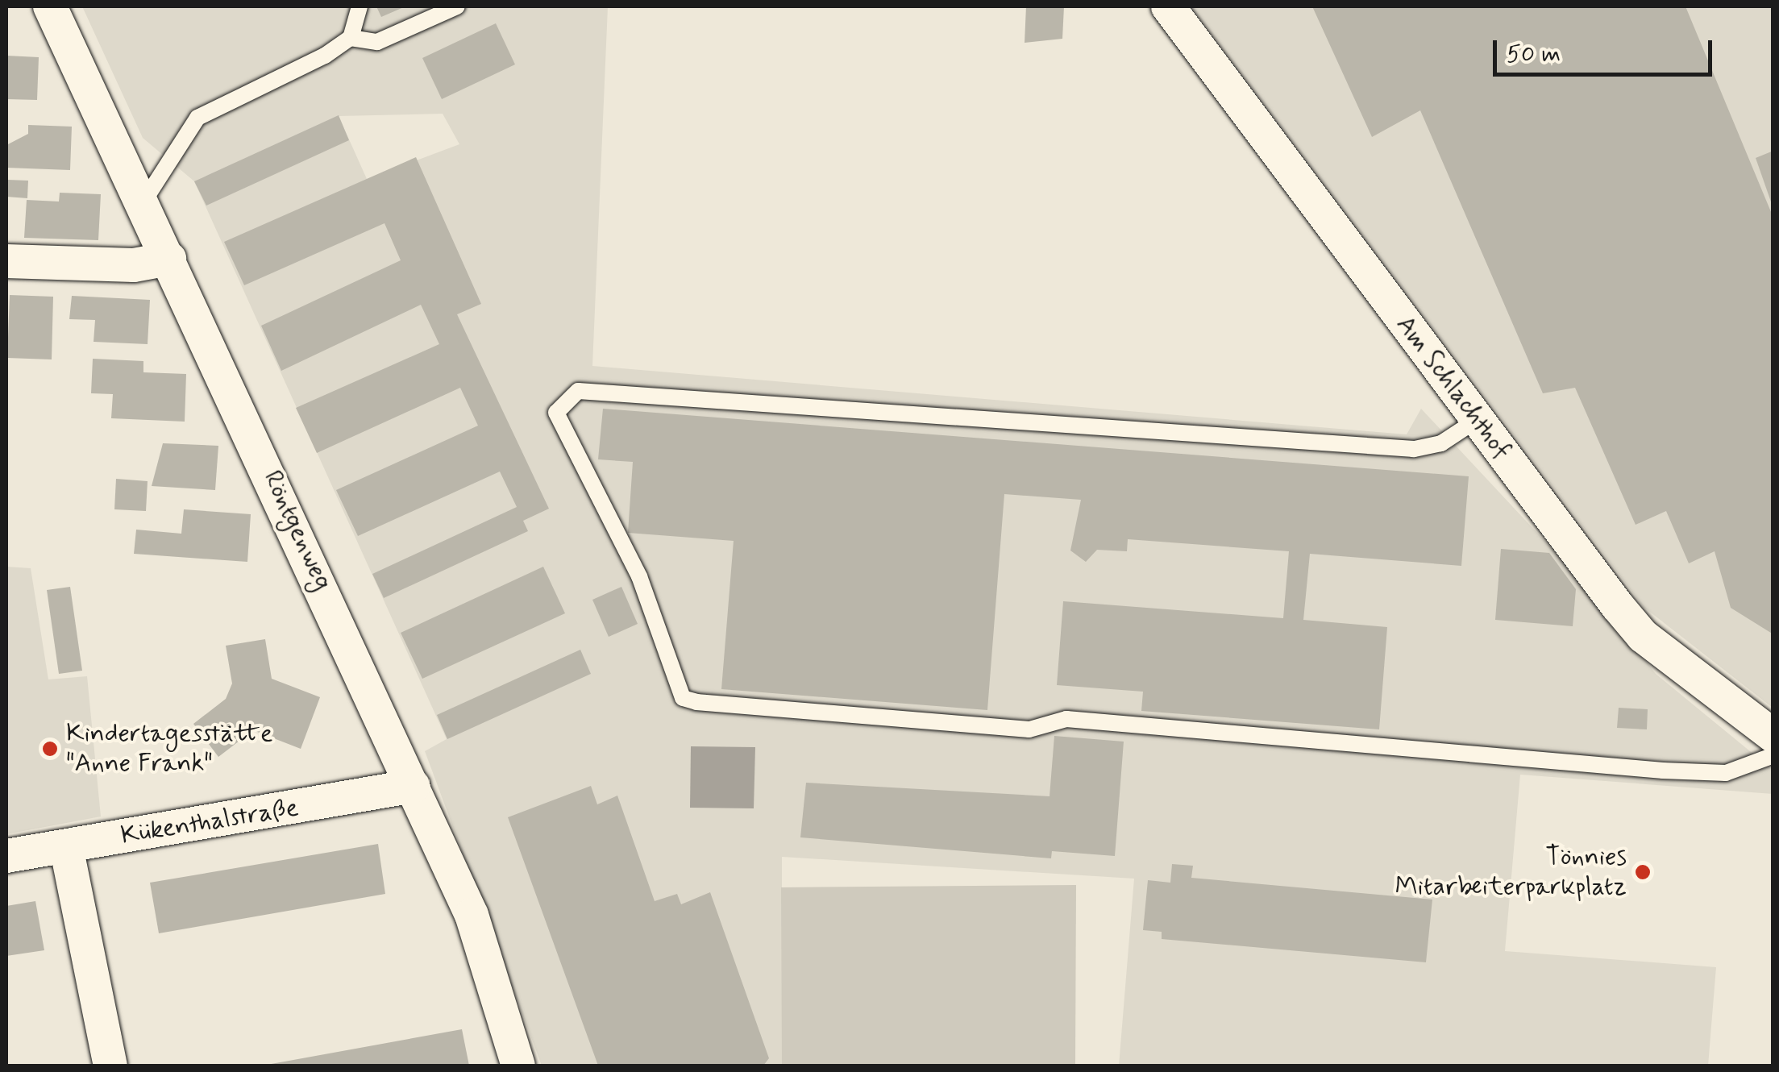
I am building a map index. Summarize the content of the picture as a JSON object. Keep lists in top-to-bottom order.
{
  "streets": {
    "street": ["Am Schlachthof", "Röntgenweg", "Kükenthalstraße"]
  },
  "crossings": [
    ["Röntgenweg", "Kükenthalstraße"]
  ],
  "places": ["Kindertagesstätte \"Anne Frank\"", "Tönnies Mitarbeiterparkplatz"],
  "scale_bar": "50 m"
}
